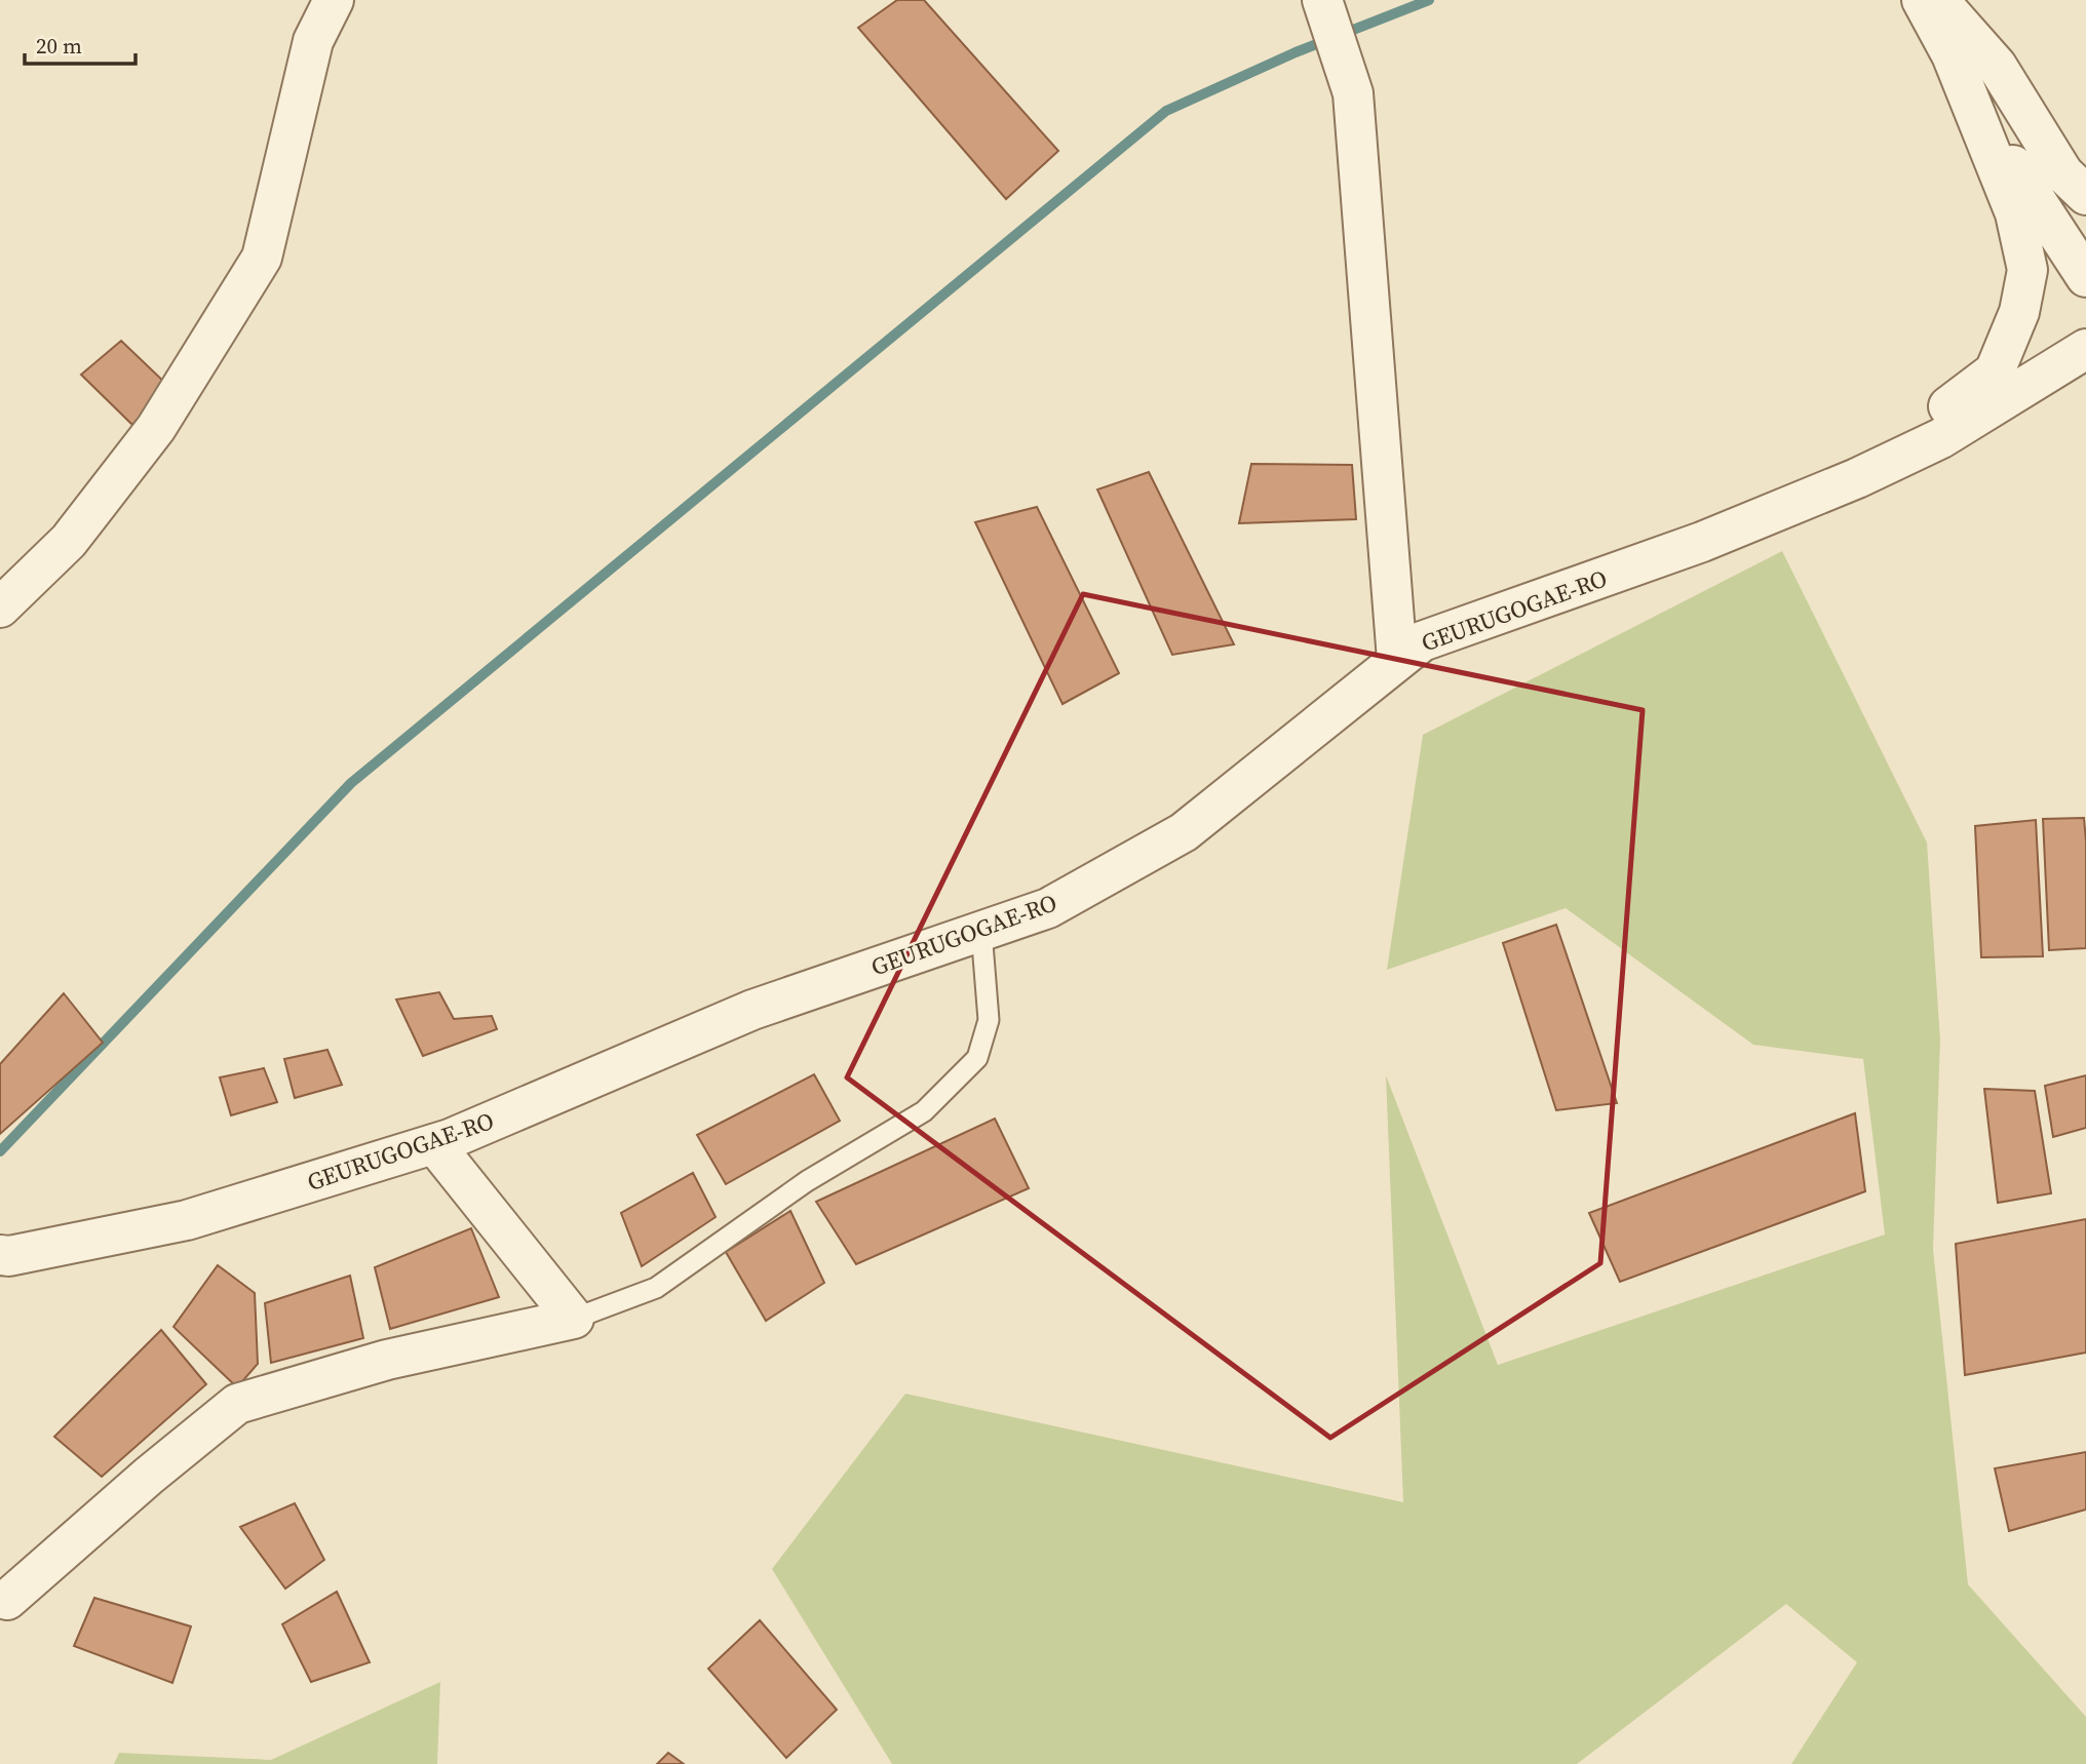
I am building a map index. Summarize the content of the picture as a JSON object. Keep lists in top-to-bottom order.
{
  "streets": {
    "street": ["GEURUGOGAE-RO"]
  },
  "scale_bar": "20 m"
}
